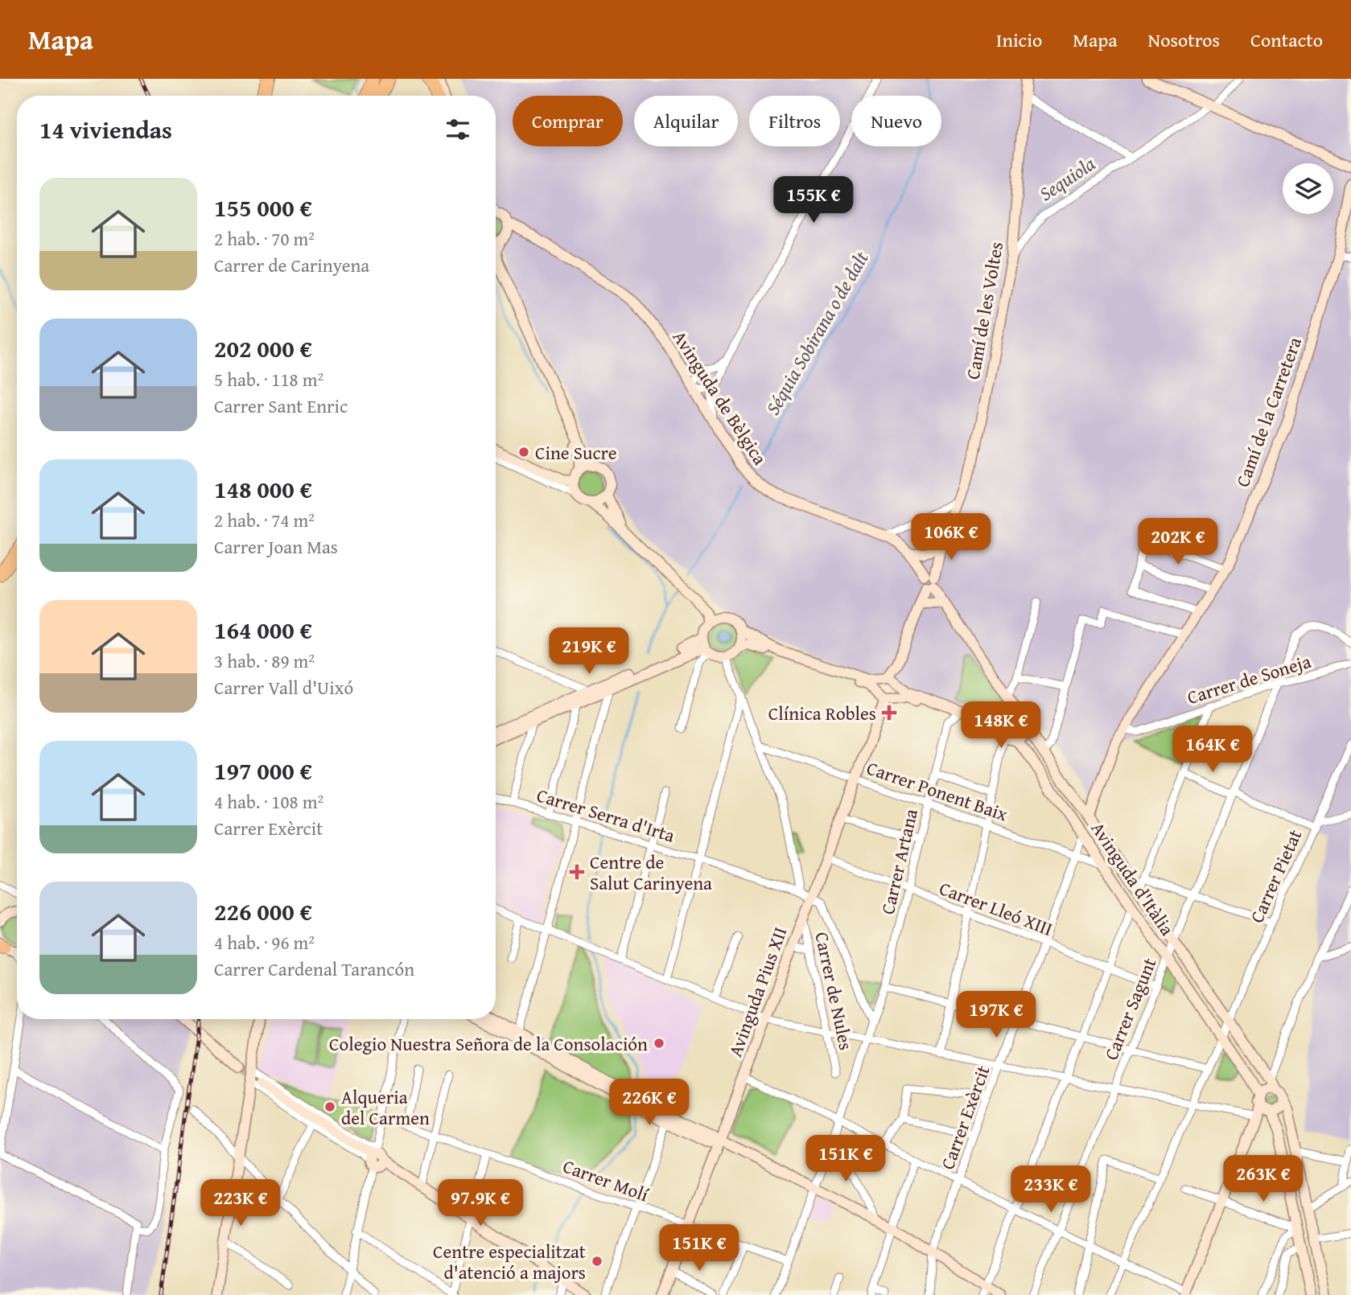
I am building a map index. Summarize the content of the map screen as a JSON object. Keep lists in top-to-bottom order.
{
  "streets": {
    "main road": [
      "Camí de les Voltes",
      "Avinguda de Bèlgica",
      "Camí de la Carretera",
      "Avinguda d'Itàlia",
      "Avinguda Pius XII"
    ],
    "street": [
      "Carrer de Soneja",
      "Carrer Ponent Baix",
      "Carrer Serra d'Irta",
      "Carrer Artana",
      "Carrer Pietat",
      "Carrer Lleó XIII",
      "Carrer de Nules",
      "Carrer Sagunt",
      "Carrer Exèrcit",
      "Carrer Molí"
    ]
  },
  "crossings": [
    ["Camí de les Voltes", "Avinguda de Bèlgica"],
    ["Avinguda de Bèlgica", "Avinguda d'Itàlia"],
    ["Camí de la Carretera", "Carrer de Soneja"],
    ["Camí de la Carretera", "Avinguda d'Itàlia"],
    ["Carrer de Soneja", "Carrer Sagunt"],
    ["Carrer Ponent Baix", "Carrer Artana"],
    ["Carrer Ponent Baix", "Avinguda d'Itàlia"],
    ["Carrer Ponent Baix", "Avinguda Pius XII"],
    ["Carrer Ponent Baix", "Carrer Exèrcit"],
    ["Carrer Serra d'Irta", "Avinguda Pius XII"],
    ["Carrer Artana", "Carrer Lleó XIII"],
    ["Carrer Artana", "Carrer Molí"],
    ["Carrer Pietat", "Avinguda d'Itàlia"],
    ["Avinguda d'Itàlia", "Carrer Sagunt"],
    ["Avinguda d'Itàlia", "Carrer Exèrcit"],
    ["Carrer Lleó XIII", "Avinguda Pius XII"],
    ["Carrer Lleó XIII", "Carrer Sagunt"],
    ["Carrer Lleó XIII", "Carrer Exèrcit"],
    ["Carrer de Nules", "Avinguda Pius XII"],
    ["Avinguda Pius XII", "Carrer Molí"]
  ],
  "water": ["Sequiola", "Séquia Sobirana o de dalt"],
  "places": {
    "other": [
      "Cine Sucre",
      "Colegio Nuestra Señora de la Consolación",
      "Alqueria del Carmen",
      "Centre especialitzat d'atenció a majors"
    ],
    "health": ["Clínica Robles", "Centre de Salut Carinyena"]
  },
  "page": {
    "header": "Mapa",
    "nav": [
      "Inicio",
      "Mapa",
      "Nosotros",
      "Contacto"
    ],
    "chip": [
      "Comprar",
      "Alquilar",
      "Filtros",
      "Nuevo"
    ],
    "heading": "14 viviendas",
    "list": [
      {
        "name": "155 000 €",
        "note": "2 hab. · 70 m² · Carrer de Carinyena"
      },
      {
        "name": "202 000 €",
        "note": "5 hab. · 118 m² · Carrer Sant Enric"
      },
      {
        "name": "148 000 €",
        "note": "2 hab. · 74 m² · Carrer Joan Mas"
      },
      {
        "name": "164 000 €",
        "note": "3 hab. · 89 m² · Carrer Vall d'Uixó"
      },
      {
        "name": "197 000 €",
        "note": "4 hab. · 108 m² · Carrer Exèrcit"
      },
      {
        "name": "226 000 €",
        "note": "4 hab. · 96 m² · Carrer Cardenal Tarancón"
      }
    ],
    "price": [
      "155K €",
      "106K €",
      "202K €",
      "219K €",
      "148K €",
      "164K €",
      "197K €",
      "226K €",
      "151K €",
      "263K €",
      "233K €",
      "223K €",
      "97.9K €",
      "151K €"
    ]
  }
}
